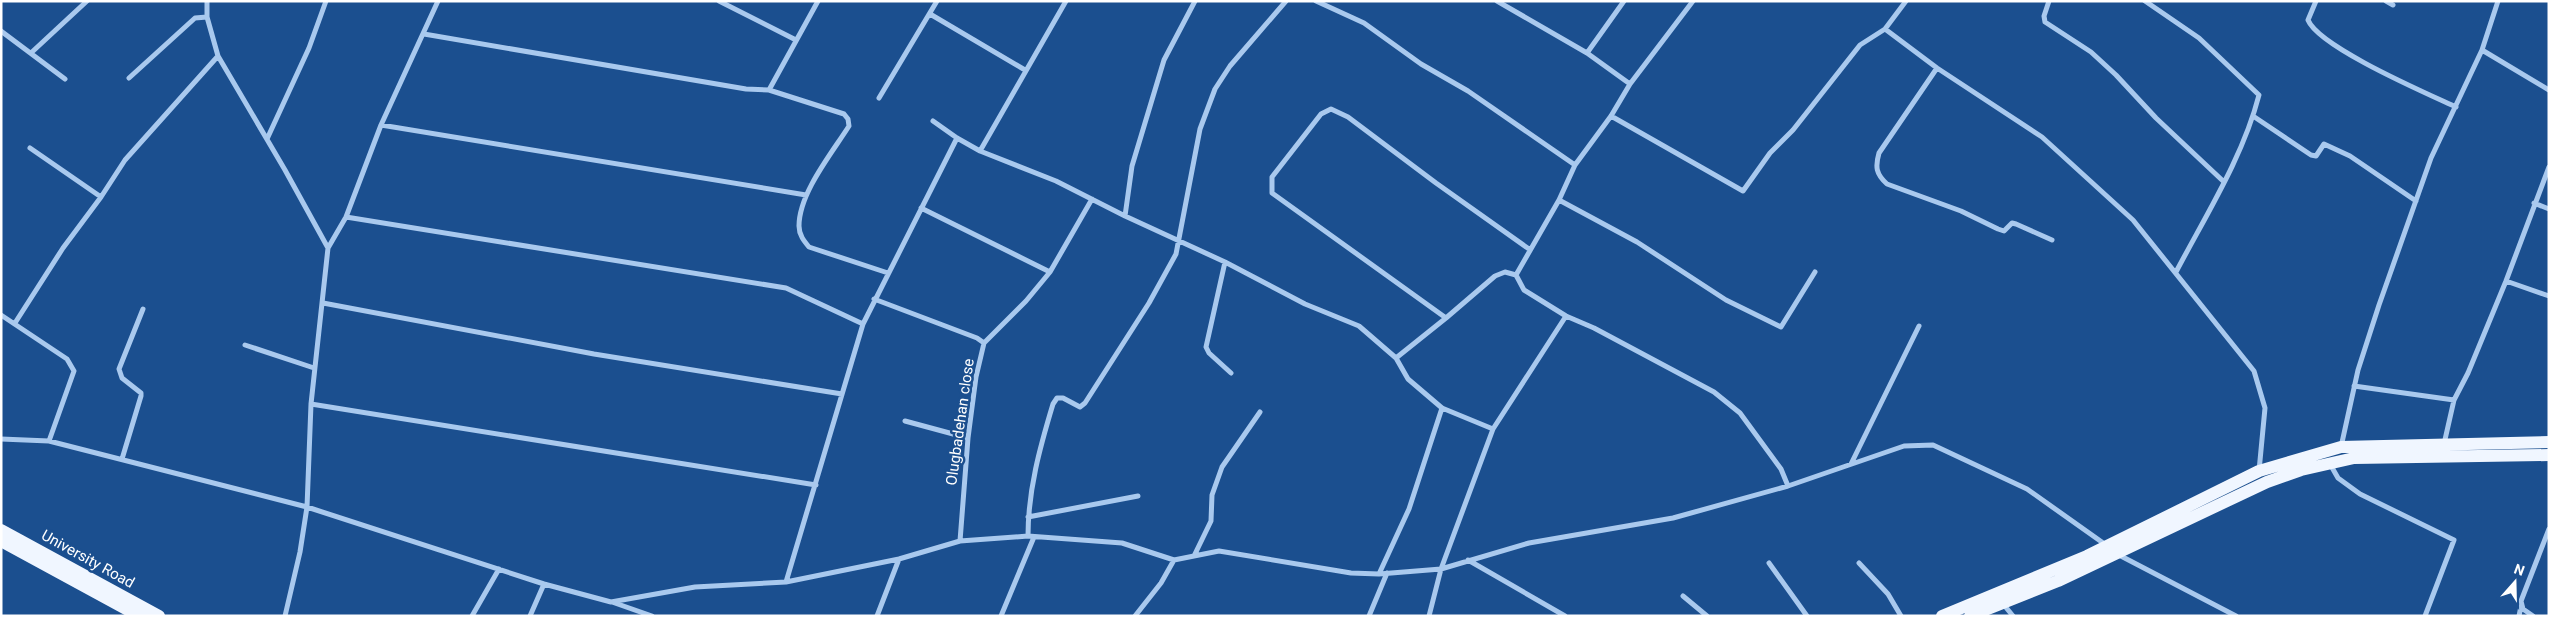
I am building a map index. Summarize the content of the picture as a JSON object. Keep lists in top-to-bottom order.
{
  "streets": {
    "main road": ["University Road"],
    "street": ["Olugbadehan close"]
  },
  "north": "top"
}
